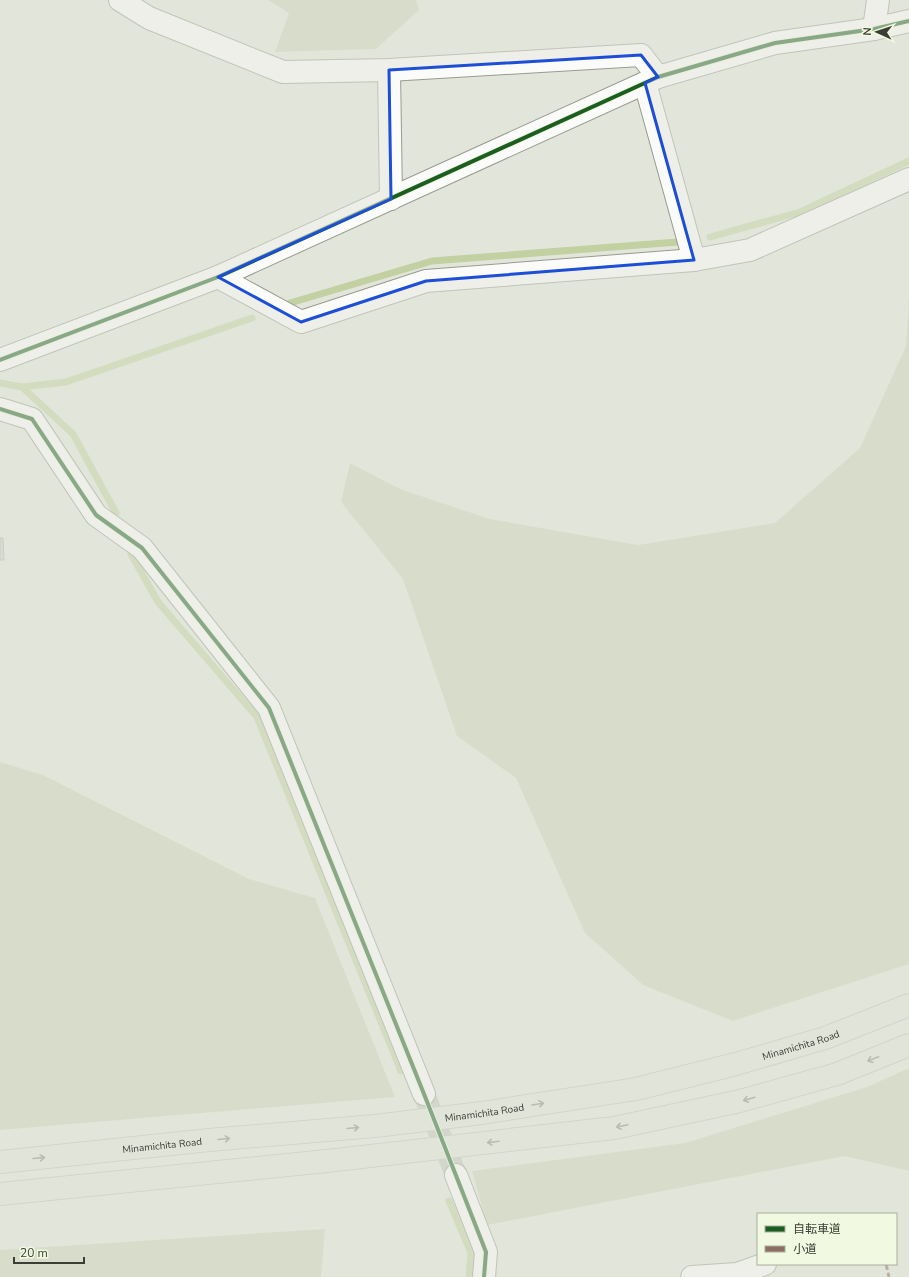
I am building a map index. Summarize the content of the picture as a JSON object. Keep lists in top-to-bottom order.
{
  "streets": {
    "highway": ["Minamichita Road"]
  },
  "legend": ["自転車道", "小道"],
  "scale_bar": "20 m",
  "north": "left"
}
